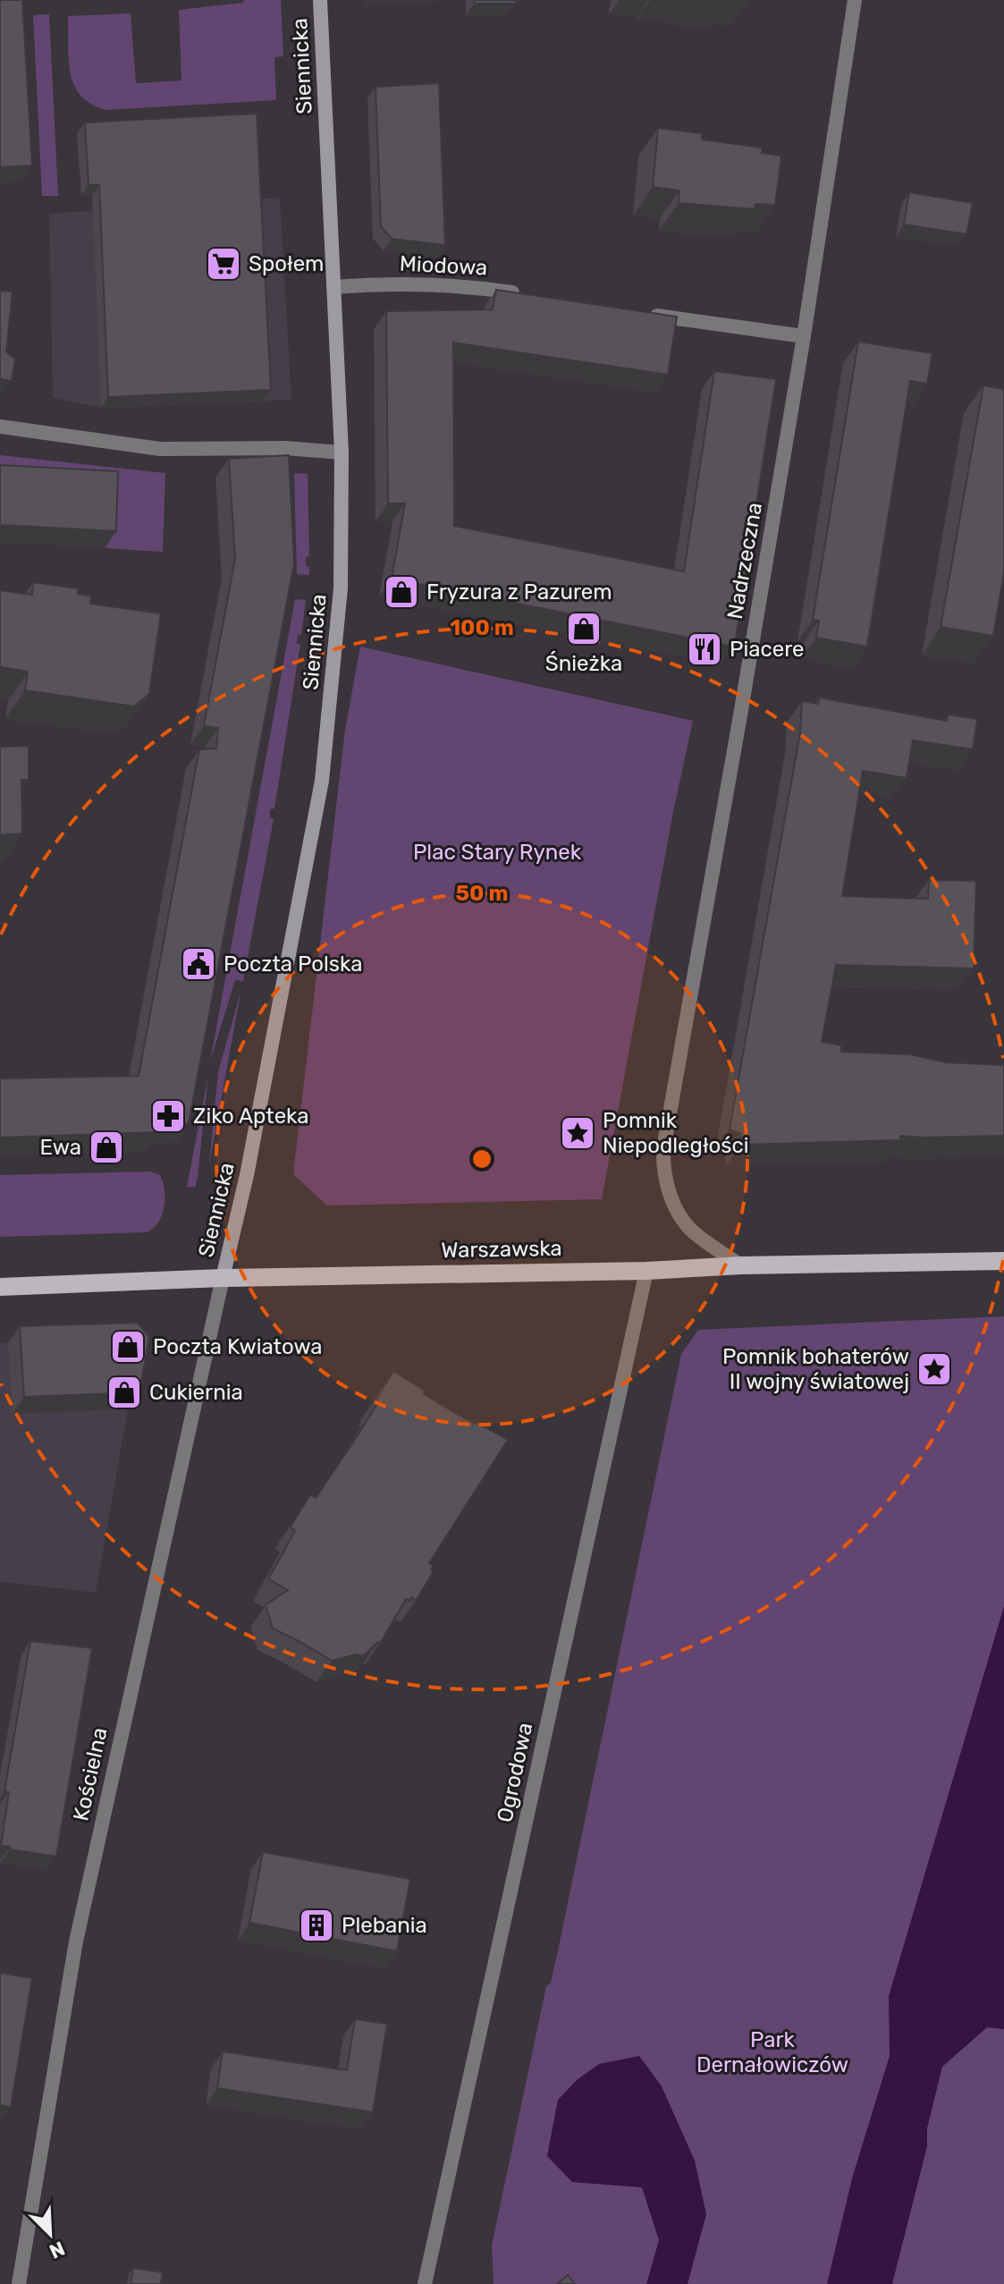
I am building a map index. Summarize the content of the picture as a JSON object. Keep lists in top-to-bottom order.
{
  "streets": {
    "main road": ["Siennicka", "Warszawska"],
    "street": [
      "Miodowa",
      "Nadrzeczna",
      "Ogrodowa",
      "Kościelna"
    ]
  },
  "crossings": [
    ["Siennicka", "Miodowa"],
    ["Siennicka", "Warszawska"],
    ["Siennicka", "Kościelna"],
    ["Nadrzeczna", "Warszawska"],
    ["Warszawska", "Ogrodowa"],
    ["Warszawska", "Kościelna"]
  ],
  "parks": ["Plac Stary Rynek", "Park Dernałowiczów"],
  "places": {
    "supermarket": ["Społem"],
    "shop": [
      "Fryzura z Pazurem",
      "Śnieżka",
      "Ewa",
      "Poczta Kwiatowa",
      "Cukiernia"
    ],
    "restaurant": ["Piacere"],
    "public building": ["Poczta Polska"],
    "pharmacy": ["Ziko Apteka"],
    "place": ["Pomnik Niepodległości", "Pomnik bohaterów II wojny światowej"],
    "building": ["Plebania"]
  },
  "north": "bottom right",
  "rings": ["100 m", "50 m"]
}
